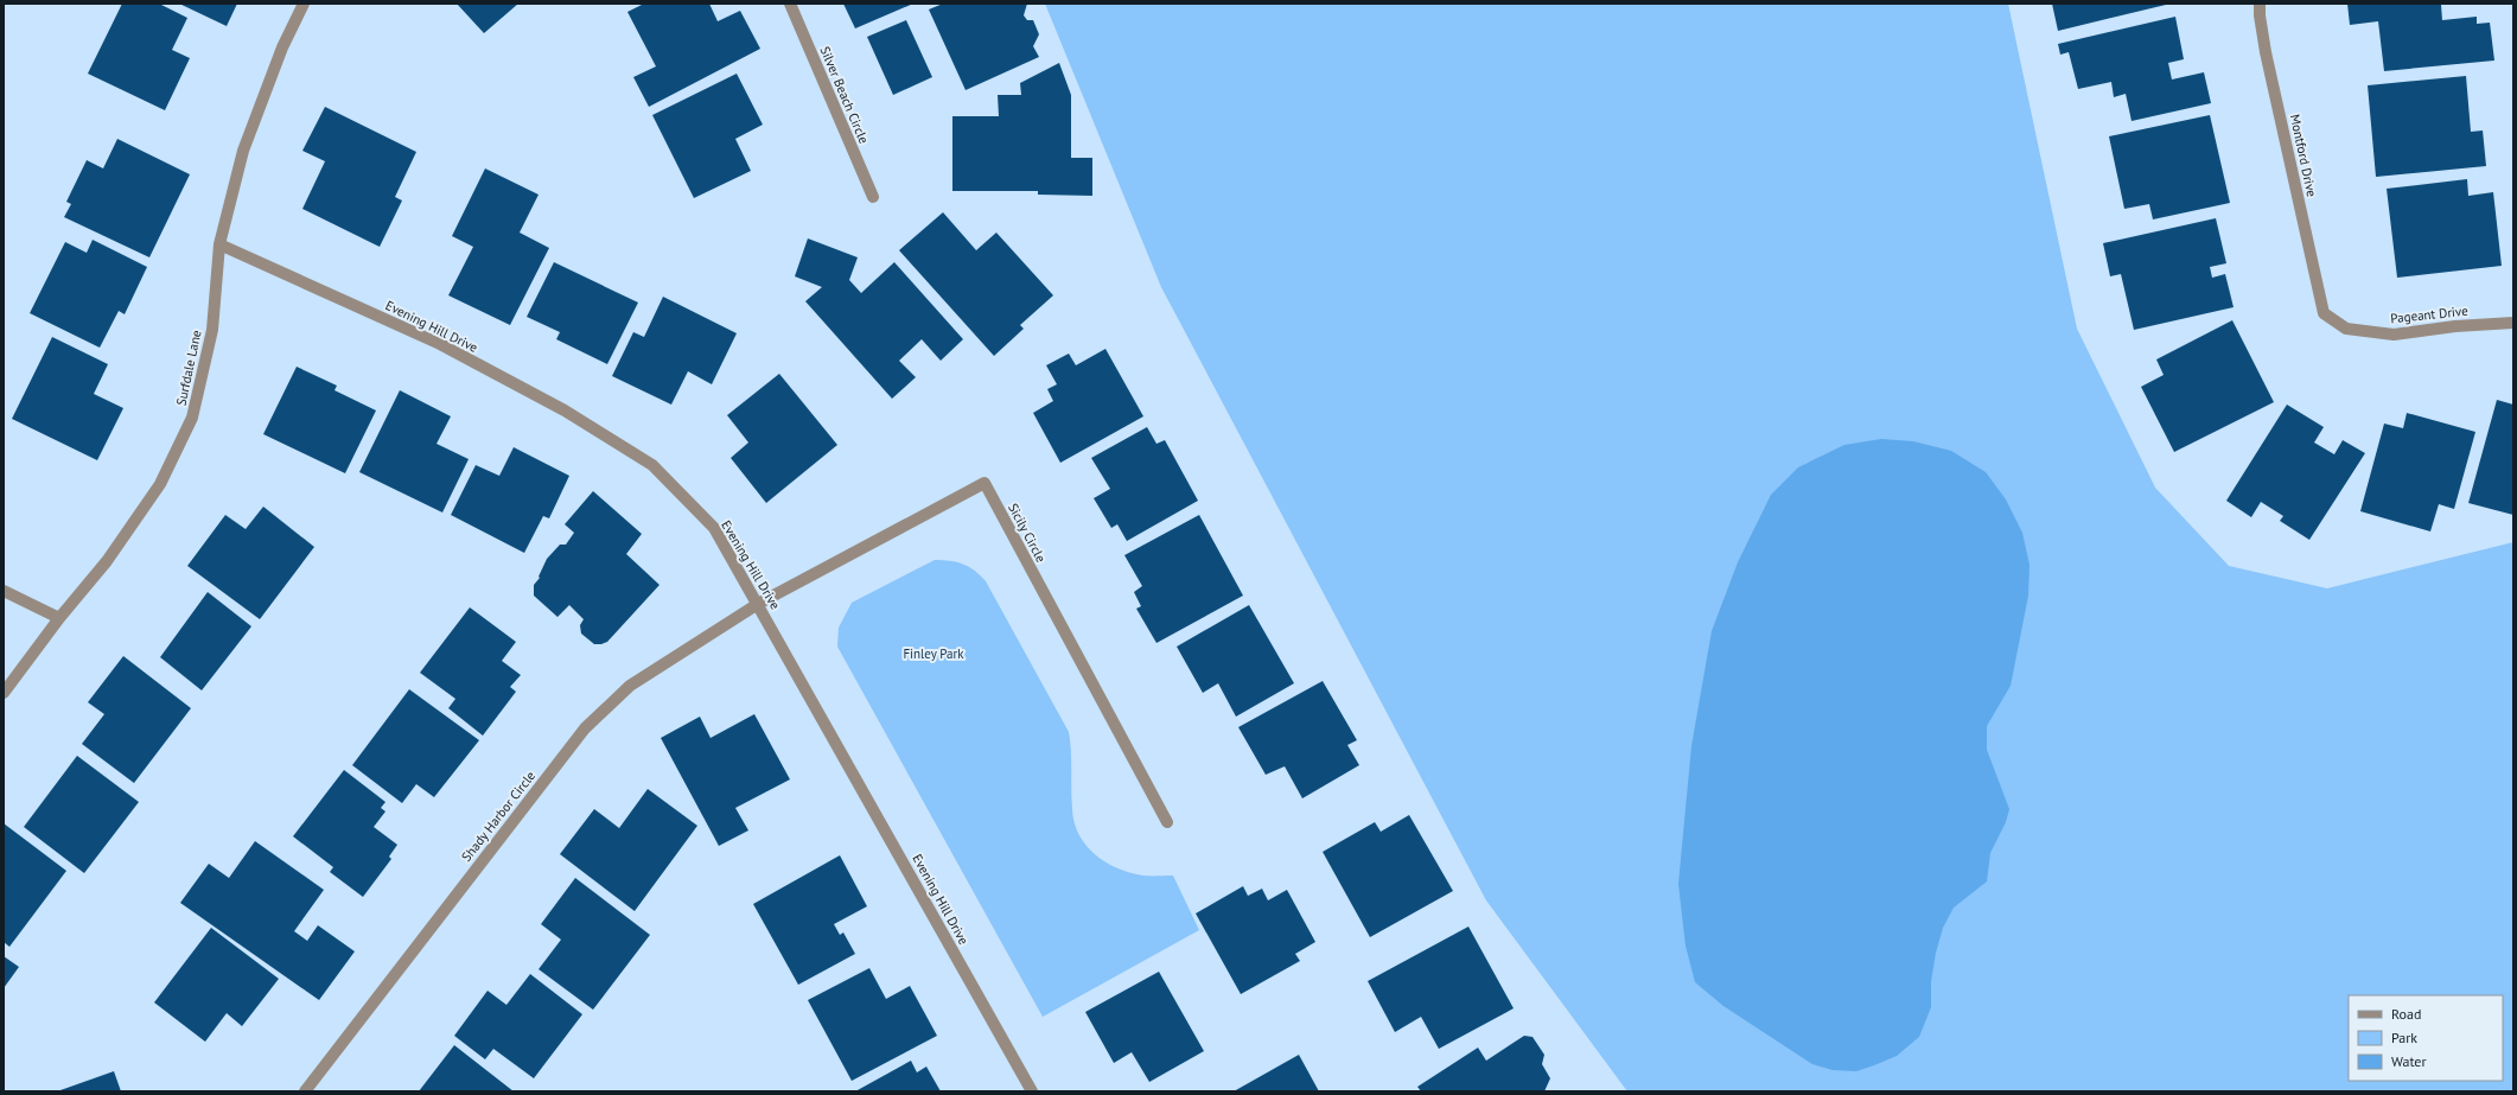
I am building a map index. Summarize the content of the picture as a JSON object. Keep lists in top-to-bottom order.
{
  "streets": {
    "street": [
      "Silver Beach Circle",
      "Montford Drive",
      "Pageant Drive",
      "Evening Hill Drive",
      "Surfdale Lane",
      "Sicily Circle",
      "Shady Harbor Circle"
    ]
  },
  "crossings": [
    ["Montford Drive", "Pageant Drive"],
    ["Evening Hill Drive", "Surfdale Lane"],
    ["Evening Hill Drive", "Sicily Circle"],
    ["Evening Hill Drive", "Shady Harbor Circle"],
    ["Sicily Circle", "Shady Harbor Circle"]
  ],
  "parks": ["Finley Park"],
  "legend": ["Road", "Park", "Water"]
}
